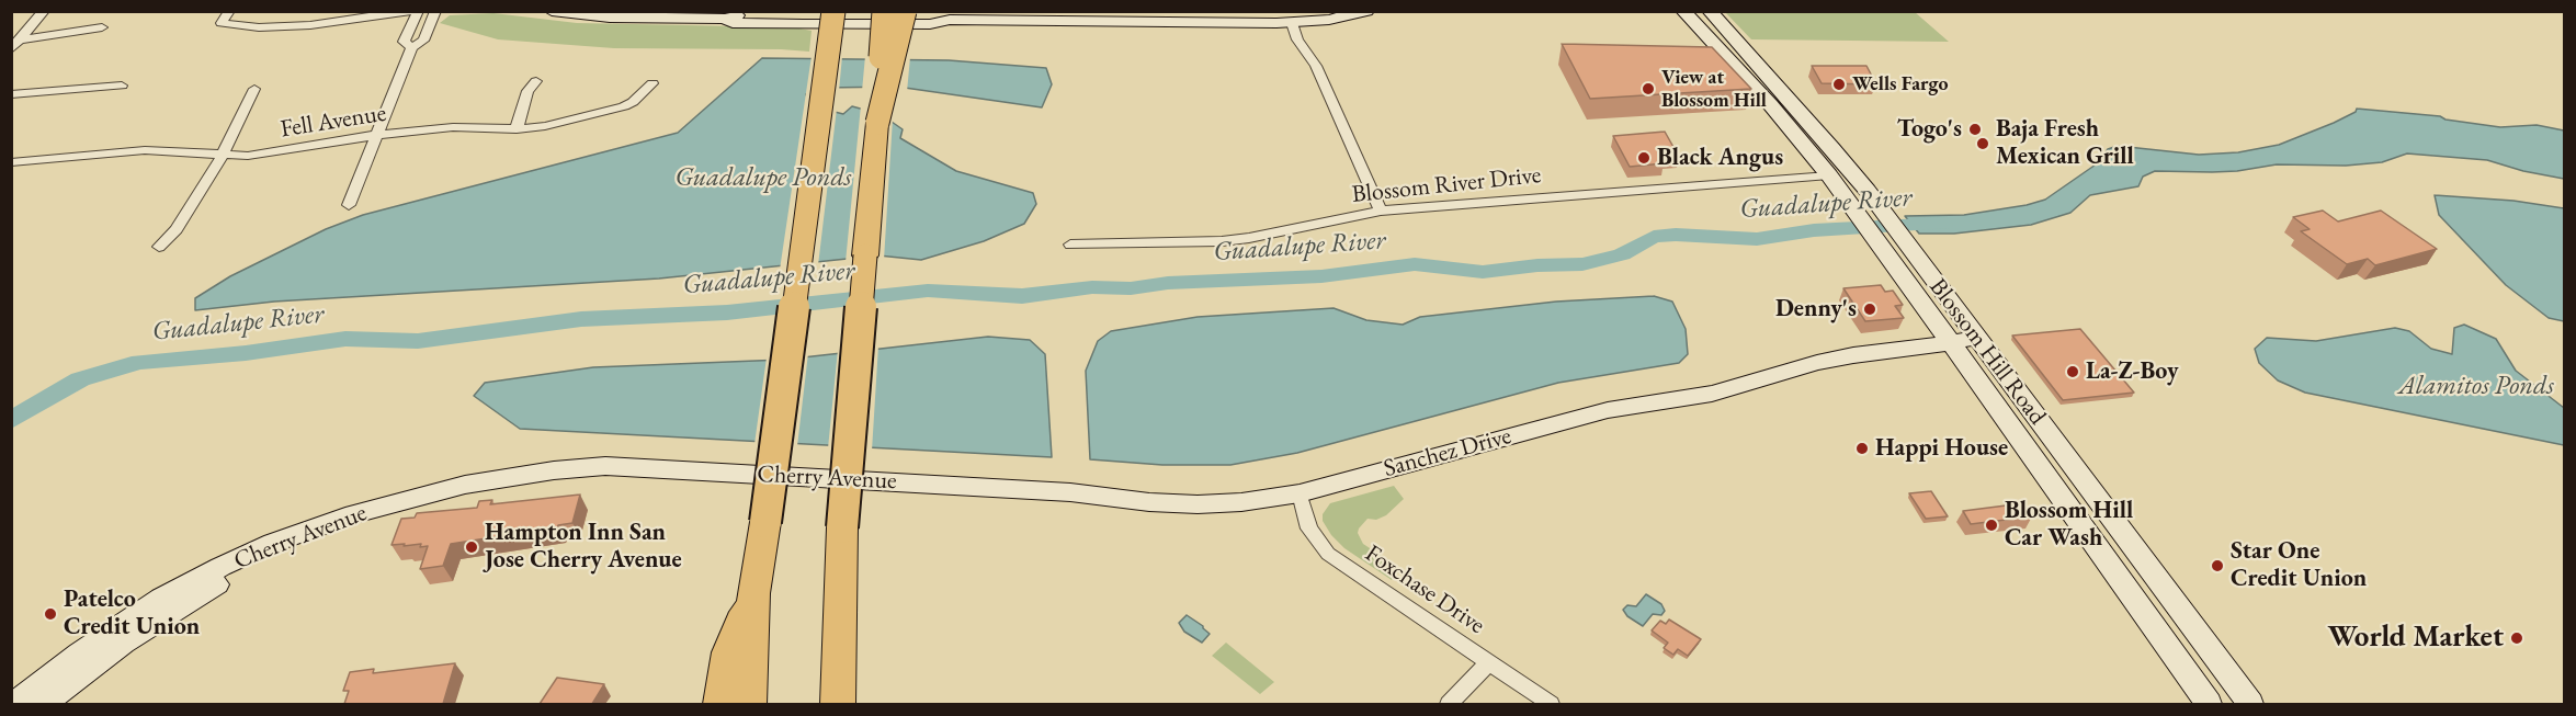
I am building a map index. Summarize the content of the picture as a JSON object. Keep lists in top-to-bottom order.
{
  "streets": {
    "street": [
      "Fell Avenue",
      "Blossom River Drive",
      "Blossom Hill Road",
      "Sanchez Drive",
      "Cherry Avenue",
      "Foxchase Drive"
    ]
  },
  "crossings": [
    ["Blossom River Drive", "Blossom Hill Road"],
    ["Blossom Hill Road", "Sanchez Drive"],
    ["Sanchez Drive", "Cherry Avenue"],
    ["Sanchez Drive", "Foxchase Drive"]
  ],
  "water": ["Guadalupe Ponds", "Guadalupe River", "Alamitos Ponds"],
  "places": [
    "Wells Fargo",
    "View at Blossom Hill",
    "Togo's",
    "Baja Fresh Mexican Grill",
    "Black Angus",
    "Denny's",
    "La-Z-Boy",
    "Happi House",
    "Blossom Hill Car Wash",
    "Hampton Inn San Jose Cherry Avenue",
    "Star One Credit Union",
    "Patelco Credit Union",
    "World Market"
  ]
}
